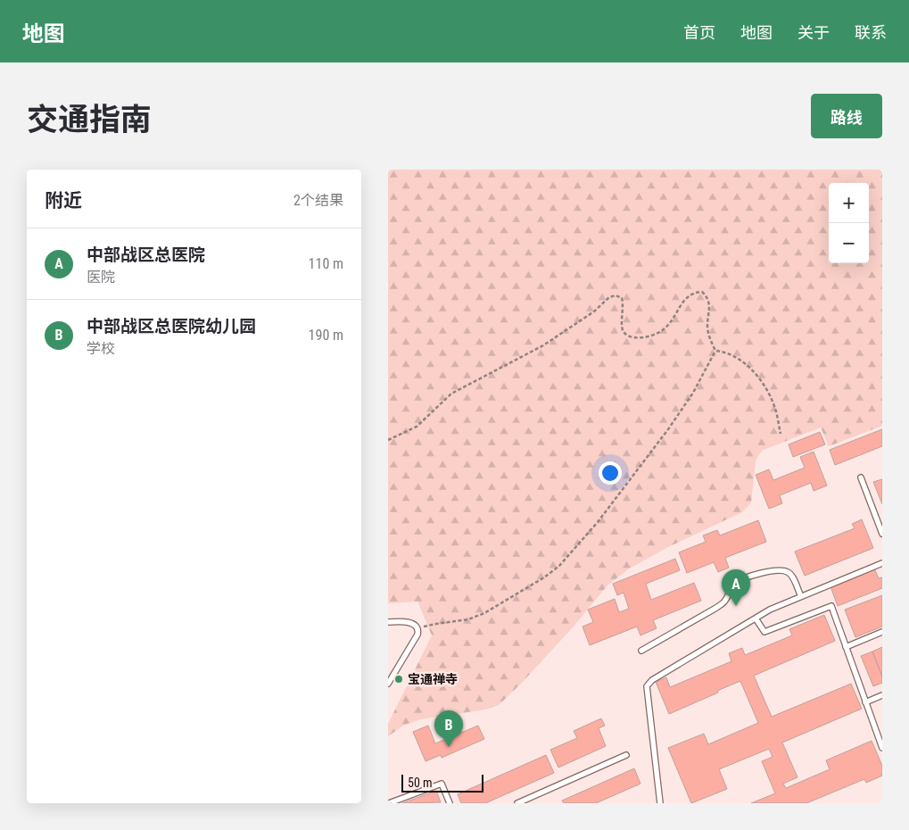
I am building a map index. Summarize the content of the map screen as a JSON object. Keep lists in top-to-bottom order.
{
  "places": ["宝通禅寺"],
  "scale_bar": "50 m",
  "page": {
    "header": "地图",
    "nav": [
      "首页",
      "地图",
      "关于",
      "联系"
    ],
    "title": "交通指南",
    "buttons": "路线",
    "heading": ["附近", "2个结果"],
    "map_buttons": ["+", "−"],
    "list": [
      {
        "mark": "A",
        "name": "中部战区总医院",
        "note": "医院",
        "value": "110 m"
      },
      {
        "mark": "B",
        "name": "中部战区总医院幼儿园",
        "note": "学校",
        "value": "190 m"
      }
    ],
    "pins": ["A", "B"],
    "scale": "50 m"
  }
}
